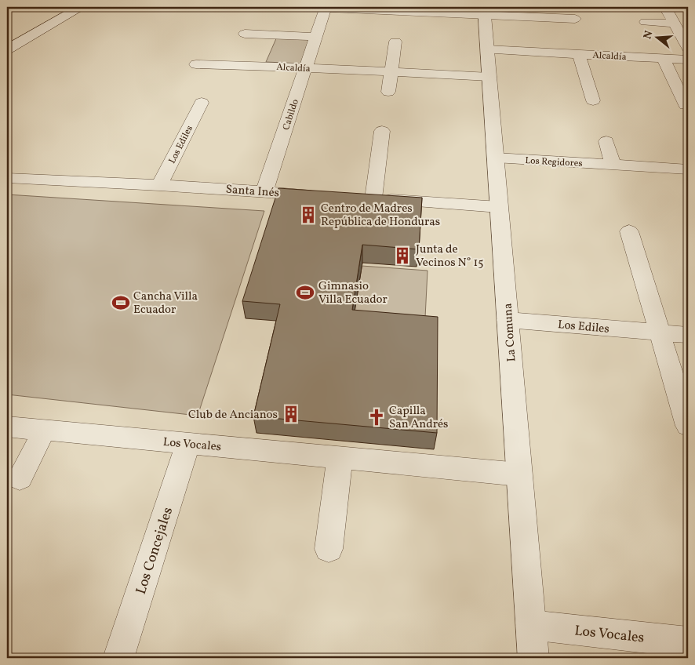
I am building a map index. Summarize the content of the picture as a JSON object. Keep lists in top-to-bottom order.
{
  "streets": {
    "street": [
      "Alcaldía",
      "Cabildo",
      "Los Ediles",
      "Los Regidores",
      "Santa Inés",
      "La Comuna",
      "Los Vocales",
      "Los Concejales"
    ]
  },
  "crossings": [
    ["Alcaldía", "Cabildo"],
    ["Alcaldía", "La Comuna"],
    ["Cabildo", "Santa Inés"],
    ["Los Ediles", "Santa Inés"],
    ["Los Ediles", "La Comuna"],
    ["Los Regidores", "La Comuna"],
    ["La Comuna", "Los Vocales"],
    ["Los Vocales", "Los Concejales"]
  ],
  "places": {
    "building": ["Centro de Madres República de Honduras", "Junta de Vecinos N° 15", "Club de Ancianos"],
    "sports": ["Gimnasio Villa Ecuador", "Cancha Villa Ecuador"],
    "church": ["Capilla San Andrés"]
  },
  "north": "left"
}
